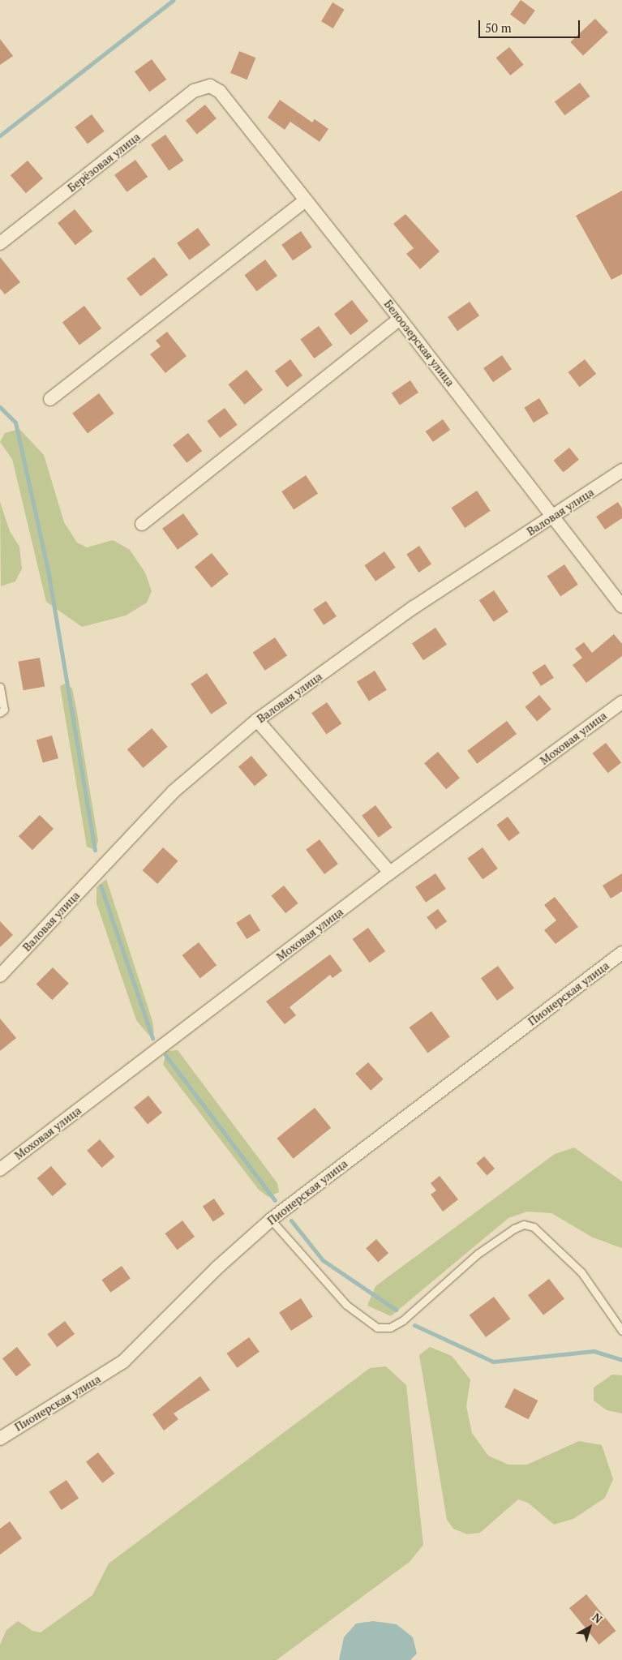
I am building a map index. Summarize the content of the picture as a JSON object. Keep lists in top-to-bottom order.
{
  "streets": {
    "street": [
      "Берёзовая улица",
      "Белоозерская улица",
      "Валовая улица",
      "Моховая улица",
      "Пионерская улица"
    ]
  },
  "crossings": [
    ["Берёзовая улица", "Белоозерская улица"],
    ["Белоозерская улица", "Валовая улица"]
  ],
  "scale_bar": "50 m",
  "north": "top right"
}
